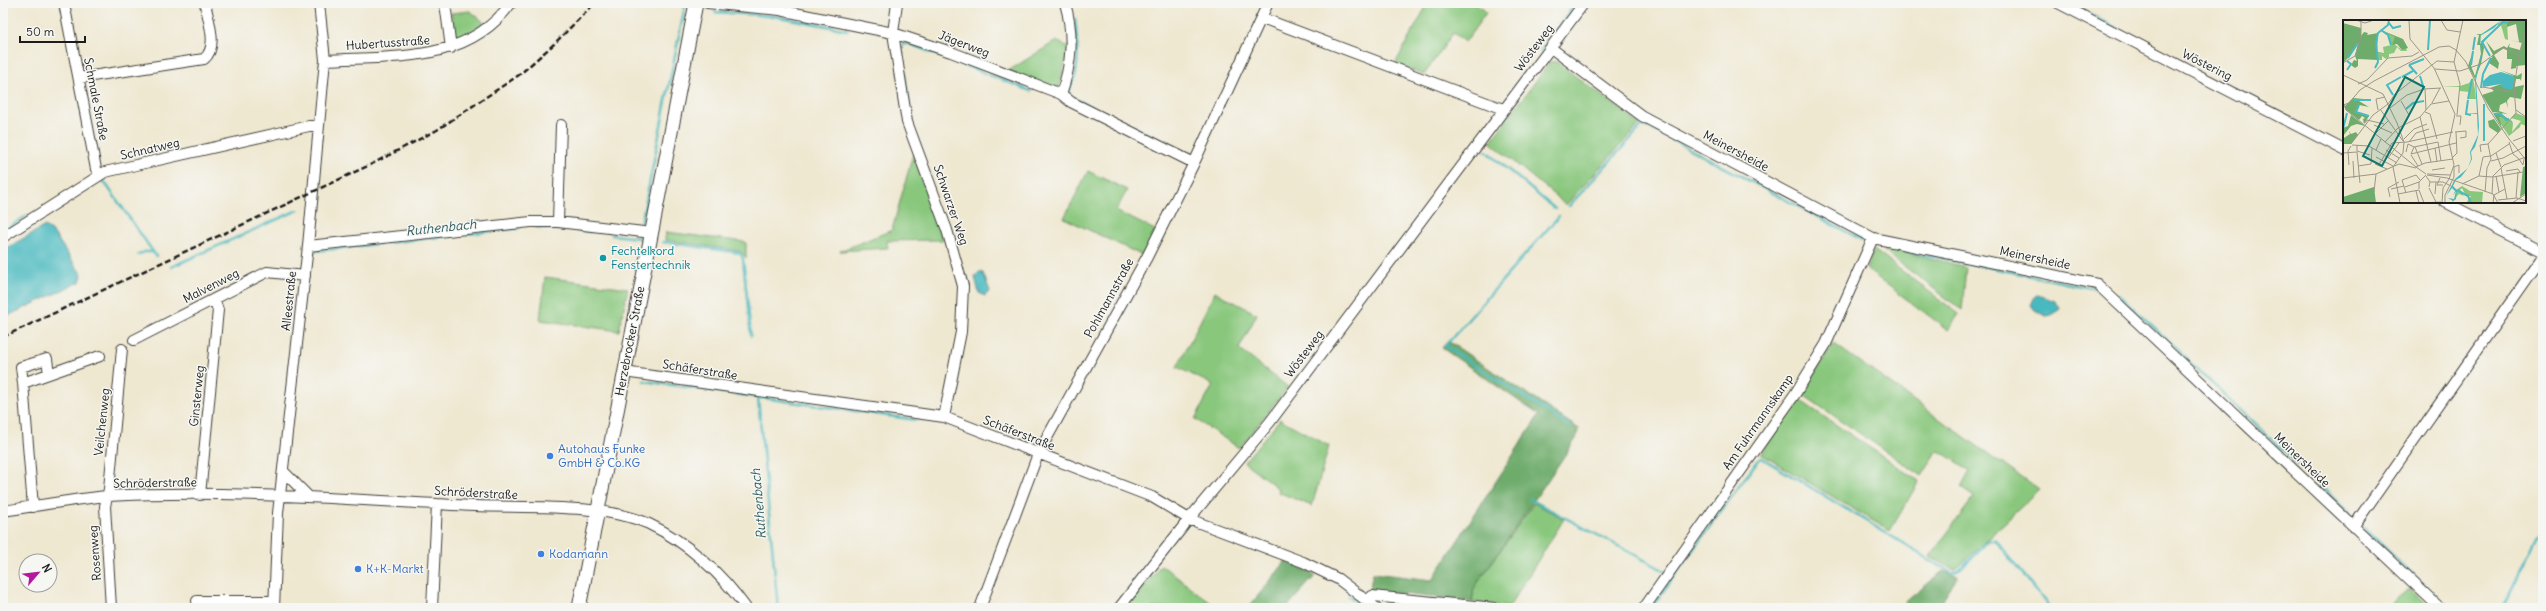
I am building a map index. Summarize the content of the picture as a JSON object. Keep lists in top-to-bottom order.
{
  "streets": {
    "main road": ["Herzebrocker Straße"],
    "street": [
      "Hubertusstraße",
      "Jägerweg",
      "Wösteweg",
      "Wöstering",
      "Schmale Straße",
      "Schnatweg",
      "Meinersheide",
      "Schwarzer Weg",
      "Malvenweg",
      "Pohlmannstraße",
      "Alleestraße",
      "Schäferstraße",
      "Ginsterweg",
      "Veilchenweg",
      "Am Fuhrmannskamp",
      "Schröderstraße",
      "Rosenweg"
    ]
  },
  "crossings": [
    ["Hubertusstraße", "Alleestraße"],
    ["Jägerweg", "Schwarzer Weg"],
    ["Jägerweg", "Pohlmannstraße"],
    ["Wösteweg", "Meinersheide"],
    ["Wösteweg", "Schäferstraße"],
    ["Schmale Straße", "Schnatweg"],
    ["Schnatweg", "Alleestraße"],
    ["Meinersheide", "Am Fuhrmannskamp"],
    ["Schwarzer Weg", "Schäferstraße"],
    ["Malvenweg", "Alleestraße"],
    ["Malvenweg", "Ginsterweg"],
    ["Pohlmannstraße", "Schäferstraße"],
    ["Alleestraße", "Schröderstraße"],
    ["Herzebrocker Straße", "Schäferstraße"],
    ["Herzebrocker Straße", "Schröderstraße"],
    ["Ginsterweg", "Schröderstraße"],
    ["Veilchenweg", "Schröderstraße"],
    ["Veilchenweg", "Rosenweg"],
    ["Schröderstraße", "Rosenweg"]
  ],
  "water": ["Ruthenbach"],
  "places": [
    "Fechtelkord Fenstertechnik",
    "Autohaus Funke GmbH & Co.KG",
    "Kodamann",
    "K+K-Markt"
  ],
  "scale_bar": "50 m",
  "north": "top right"
}
